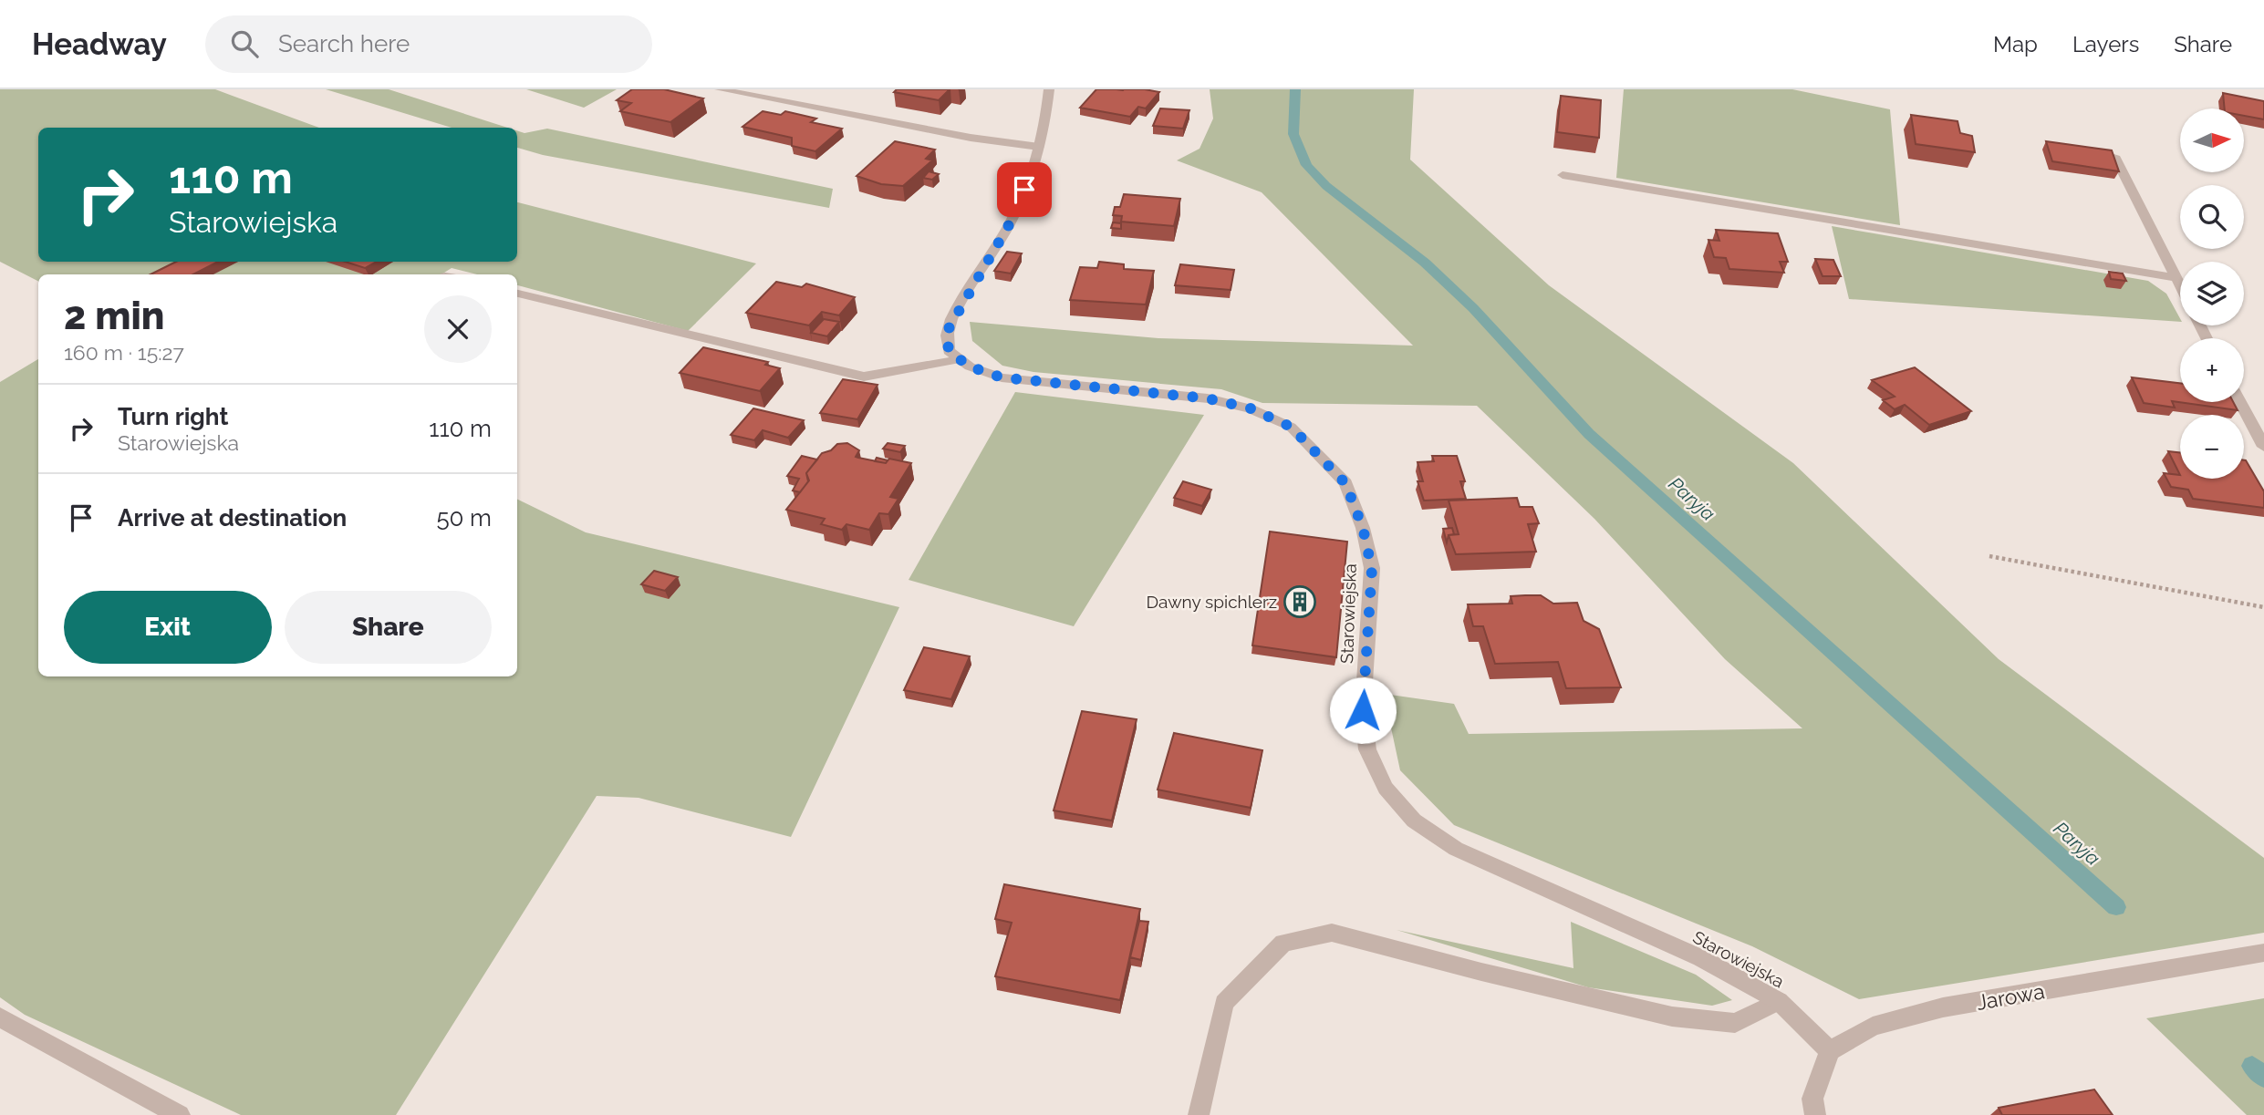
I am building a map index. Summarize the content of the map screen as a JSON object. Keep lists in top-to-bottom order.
{
  "streets": {
    "street": ["Starowiejska", "Jarowa"]
  },
  "crossings": [
    ["Starowiejska", "Jarowa"]
  ],
  "water": ["Paryja"],
  "places": {
    "building": ["Dawny spichlerz"]
  },
  "north": "right",
  "page": {
    "header": "Headway",
    "search": "Search here",
    "nav": ["Map", "Layers", "Share"],
    "map_buttons": ["+", "−"],
    "turn": ["110 m", "Starowiejska"],
    "heading": ["2 min", "160 m · 15:27"],
    "list": [
      {
        "name": "Turn right",
        "note": "Starowiejska",
        "value": "110 m"
      },
      {
        "name": "Arrive at destination",
        "value": "50 m"
      }
    ],
    "buttons": ["Exit", "Share"]
  }
}
